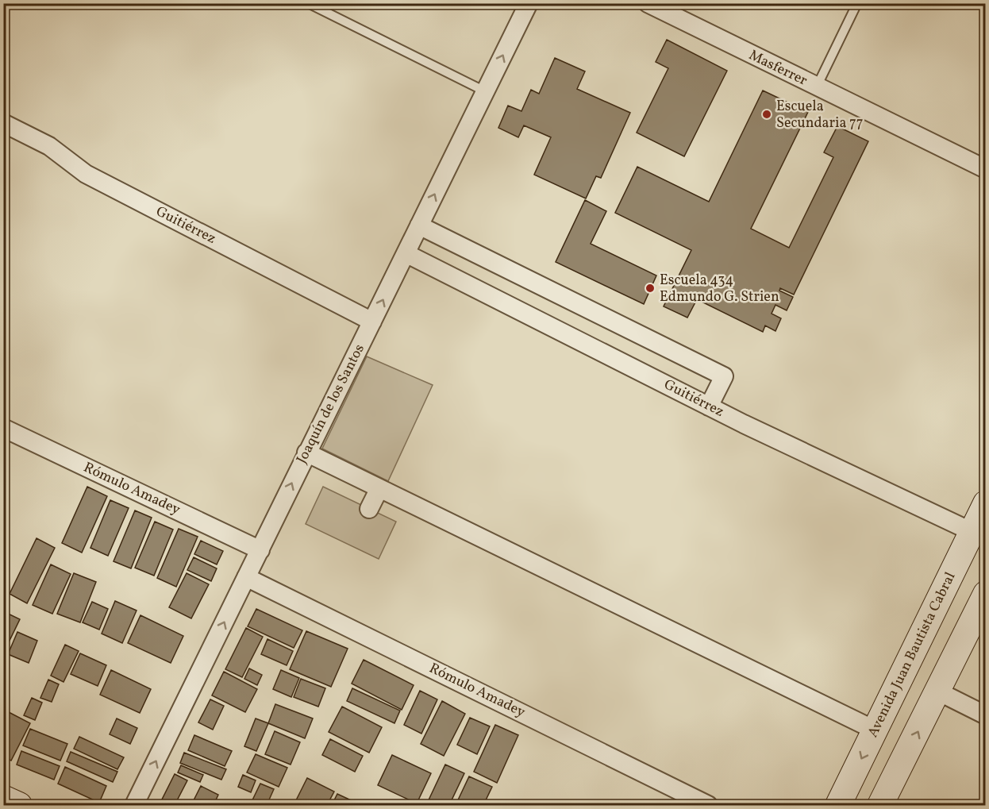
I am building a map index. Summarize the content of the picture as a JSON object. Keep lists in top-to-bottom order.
{
  "streets": {
    "main road": ["Avenida Juan Bautista Cabral"],
    "street": [
      "Masferrer",
      "Guitiérrez",
      "Joaquín de los Santos",
      "Rómulo Amadey"
    ]
  },
  "crossings": [
    ["Guitiérrez", "Joaquín de los Santos"],
    ["Guitiérrez", "Avenida Juan Bautista Cabral"],
    ["Joaquín de los Santos", "Rómulo Amadey"]
  ],
  "one_way": ["Joaquín de los Santos"],
  "places": ["Escuela Secundaria 77", "Escuela 434 Edmundo G. Strien"]
}
